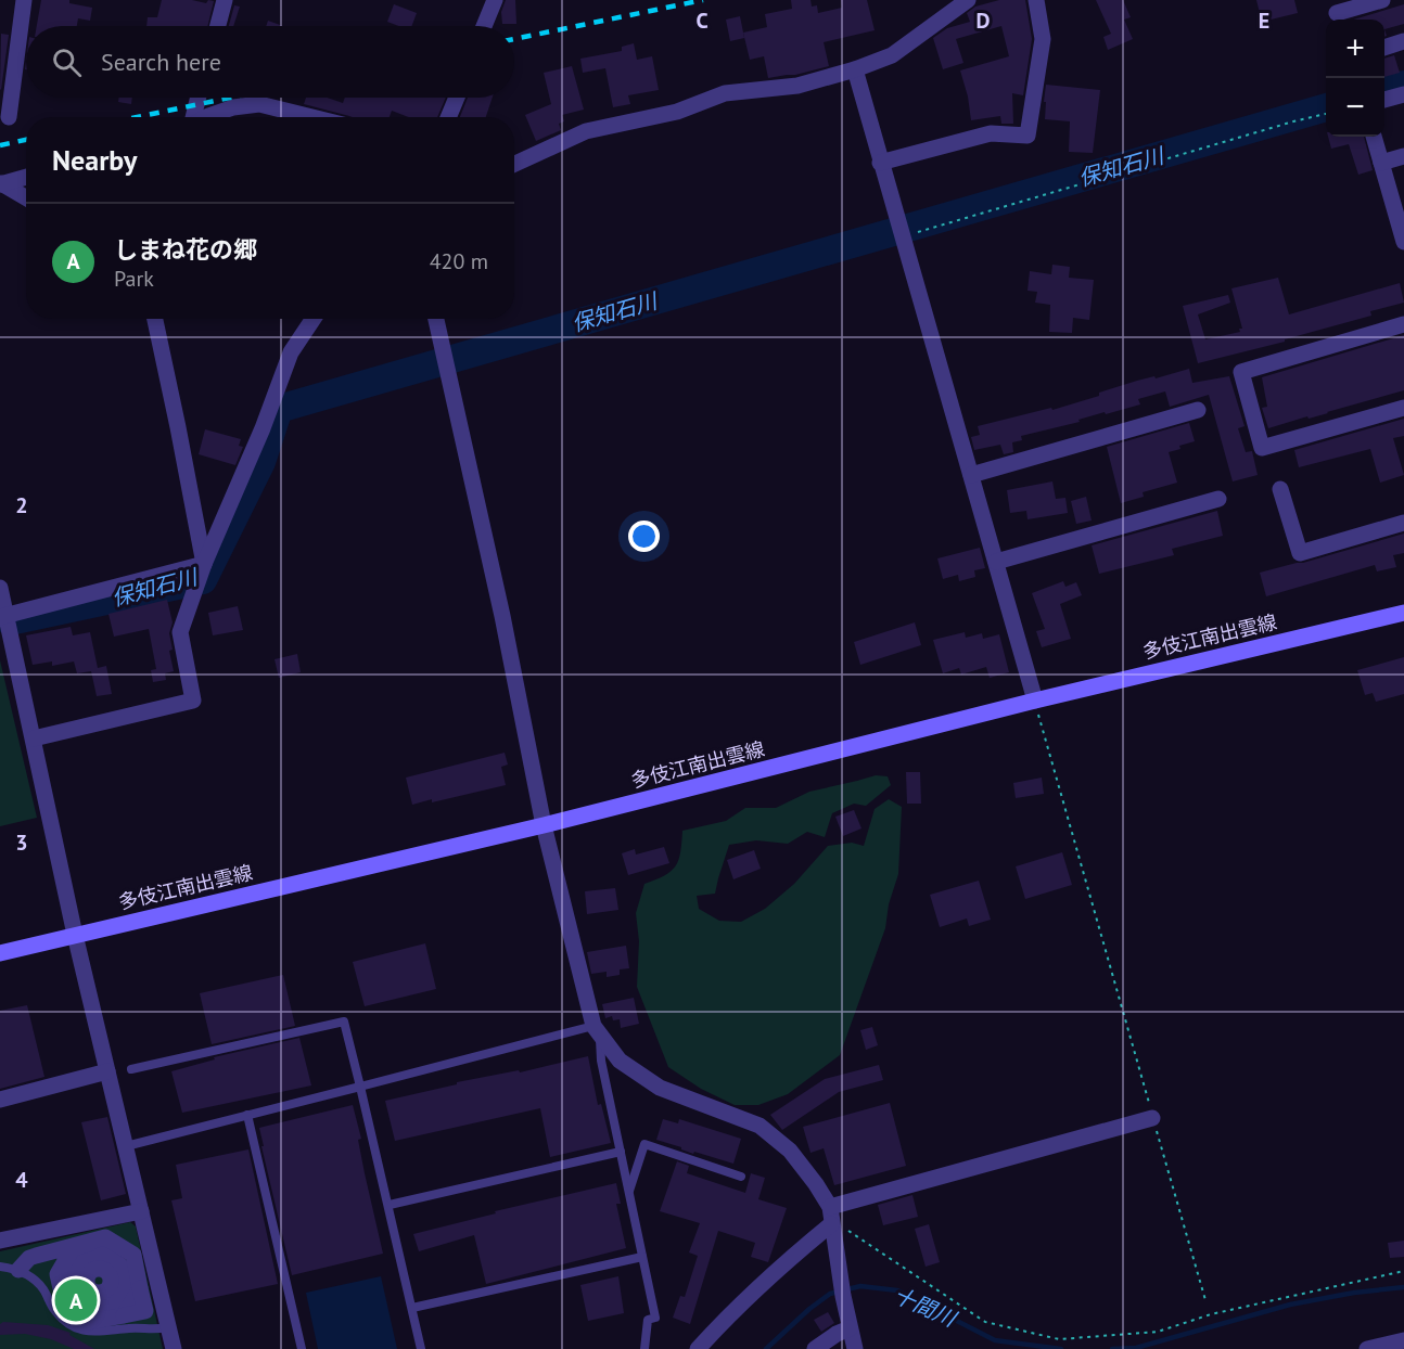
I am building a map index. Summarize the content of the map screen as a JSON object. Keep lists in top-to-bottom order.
{
  "streets": {
    "main road": ["多伎江南出雲線"]
  },
  "water": ["保知石川", "十間川"],
  "page": {
    "map_buttons": ["+", "−"],
    "search": "Search here",
    "heading": "Nearby",
    "list": [
      {
        "mark": "A",
        "name": "しまね花の郷",
        "note": "Park",
        "value": "420 m"
      }
    ],
    "pins": "A"
  },
  "grid": {
    "columns": ["C", "D", "E"],
    "rows": ["2", "3", "4"]
  }
}
